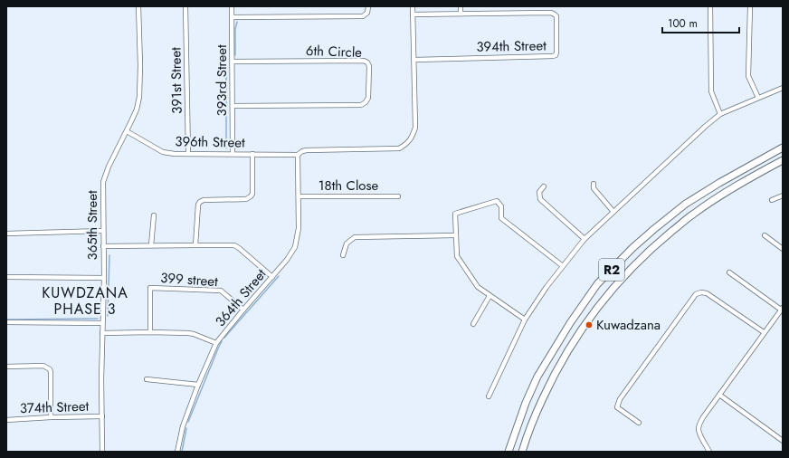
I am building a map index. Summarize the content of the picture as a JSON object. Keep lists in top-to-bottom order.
{
  "streets": {
    "highway": ["R2"],
    "street": [
      "394th Street",
      "6th Circle",
      "391st Street",
      "393rd Street",
      "396th Street",
      "18th Close",
      "365th Street",
      "399 street",
      "364th Street",
      "374th Street"
    ]
  },
  "crossings": [
    ["6th Circle", "393rd Street"],
    ["391st Street", "396th Street"],
    ["393rd Street", "396th Street"],
    ["396th Street", "365th Street"],
    ["396th Street", "364th Street"],
    ["18th Close", "364th Street"],
    ["365th Street", "374th Street"],
    ["399 street", "364th Street"]
  ],
  "districts": ["KUWDZANA PHASE 3"],
  "places": ["Kuwadzana"],
  "scale_bar": "100 m"
}
